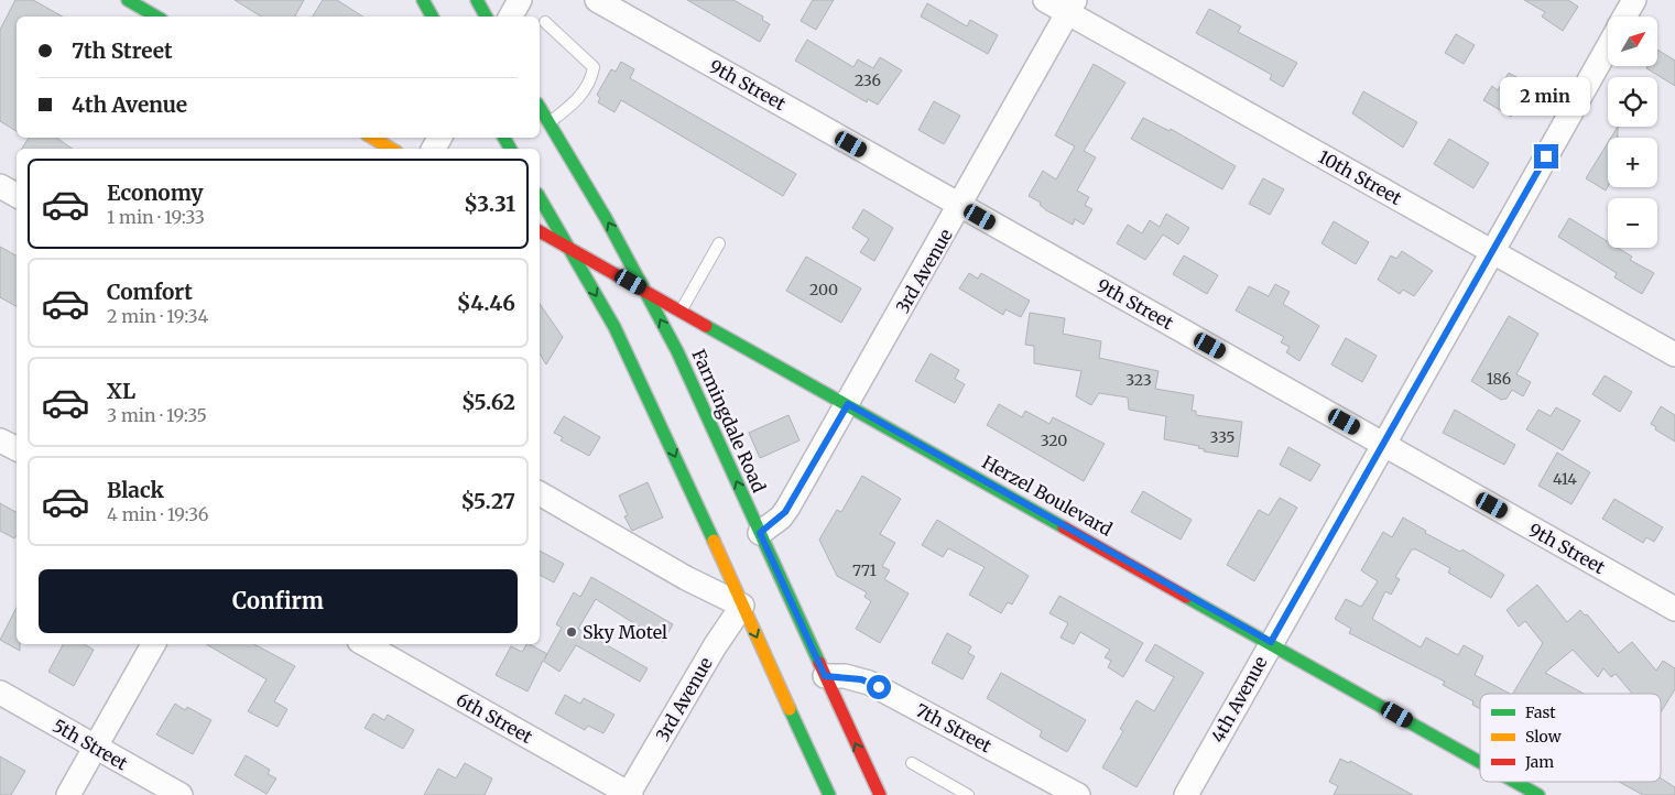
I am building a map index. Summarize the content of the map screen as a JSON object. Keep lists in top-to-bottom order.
{
  "streets": {
    "main road": ["Farmingdale Road", "Herzel Boulevard"],
    "street": [
      "9th Street",
      "10th Street",
      "3rd Avenue",
      "4th Avenue",
      "6th Street",
      "7th Street",
      "5th Street"
    ]
  },
  "crossings": [
    ["9th Street", "3rd Avenue"],
    ["9th Street", "4th Avenue"],
    ["10th Street", "3rd Avenue"],
    ["10th Street", "4th Avenue"],
    ["3rd Avenue", "Farmingdale Road"],
    ["3rd Avenue", "Herzel Boulevard"],
    ["3rd Avenue", "6th Street"],
    ["Farmingdale Road", "Herzel Boulevard"],
    ["Farmingdale Road", "7th Street"],
    ["Herzel Boulevard", "4th Avenue"]
  ],
  "places": ["Sky Motel"],
  "house_numbers": [
    "236",
    "200",
    "186",
    "323",
    "335",
    "320",
    "414",
    "771"
  ],
  "legend": ["Fast", "Slow", "Jam"],
  "north": "top right",
  "page": {
    "map_buttons": ["+", "−"],
    "banner": ["7th Street", "4th Avenue"],
    "bubble": "2 min",
    "list": [
      {
        "name": "Economy",
        "note": "1 min · 19:33",
        "value": "$3.31"
      },
      {
        "name": "Comfort",
        "note": "2 min · 19:34",
        "value": "$4.46"
      },
      {
        "name": "XL",
        "note": "3 min · 19:35",
        "value": "$5.62"
      },
      {
        "name": "Black",
        "note": "4 min · 19:36",
        "value": "$5.27"
      }
    ],
    "buttons": "Confirm"
  }
}
